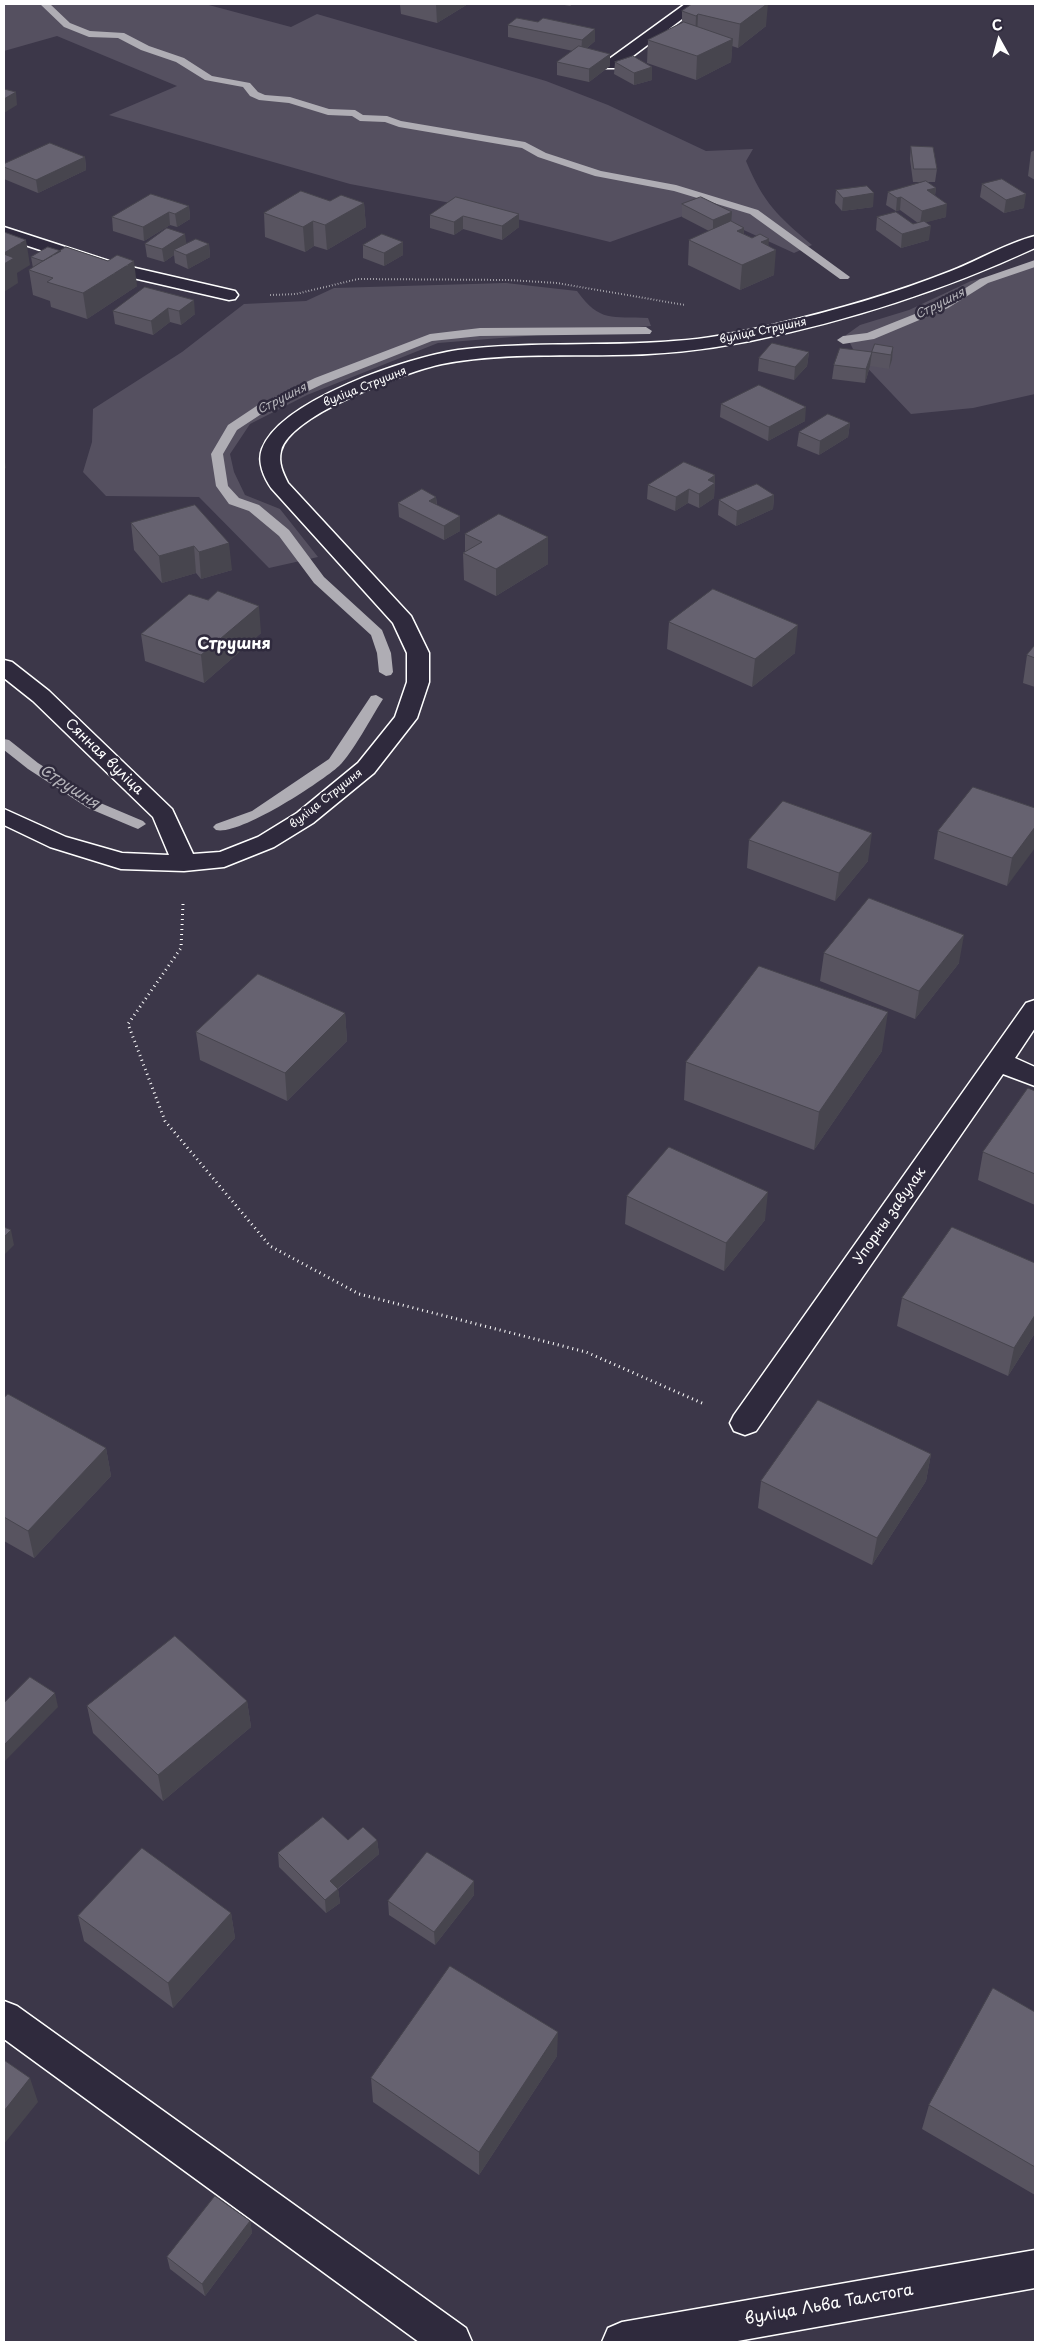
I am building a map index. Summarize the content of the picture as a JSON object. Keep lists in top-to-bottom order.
{
  "streets": {
    "street": [
      "вуліца Струшня",
      "Сянная вуліца",
      "Упорны завулак",
      "вуліца Льва Талстога"
    ]
  },
  "crossings": [
    ["вуліца Струшня", "Сянная вуліца"]
  ],
  "districts": ["Струшня"],
  "water": ["Струшня"],
  "north": "top"
}
